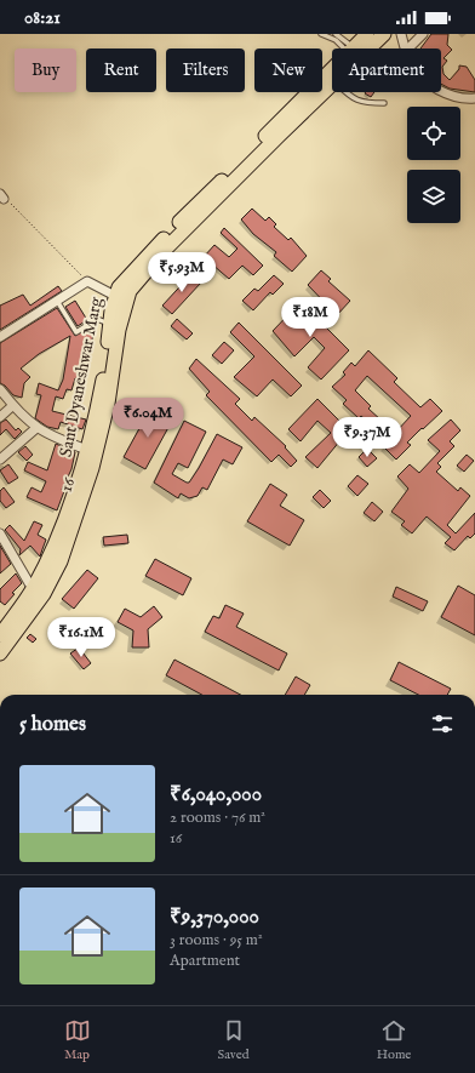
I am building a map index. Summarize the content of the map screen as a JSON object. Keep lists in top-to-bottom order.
{
  "streets": {
    "main road": ["Sant Dyaneshwar Marg", "16"]
  },
  "crossings": [
    ["Sant Dyaneshwar Marg", "16"]
  ],
  "page": {
    "status": "08:21",
    "chip": [
      "Buy",
      "Rent",
      "Filters",
      "New",
      "Apartment"
    ],
    "price": [
      "₹5.93M",
      "₹18M",
      "₹6.04M",
      "₹9.37M",
      "₹16.1M"
    ],
    "heading": "5 homes",
    "list": [
      {
        "name": "₹6,040,000",
        "note": "2 rooms · 76 m² · 16"
      },
      {
        "name": "₹9,370,000",
        "note": "3 rooms · 95 m² · Apartment"
      }
    ],
    "tabs": ["Map", "Saved", "Home"]
  }
}
